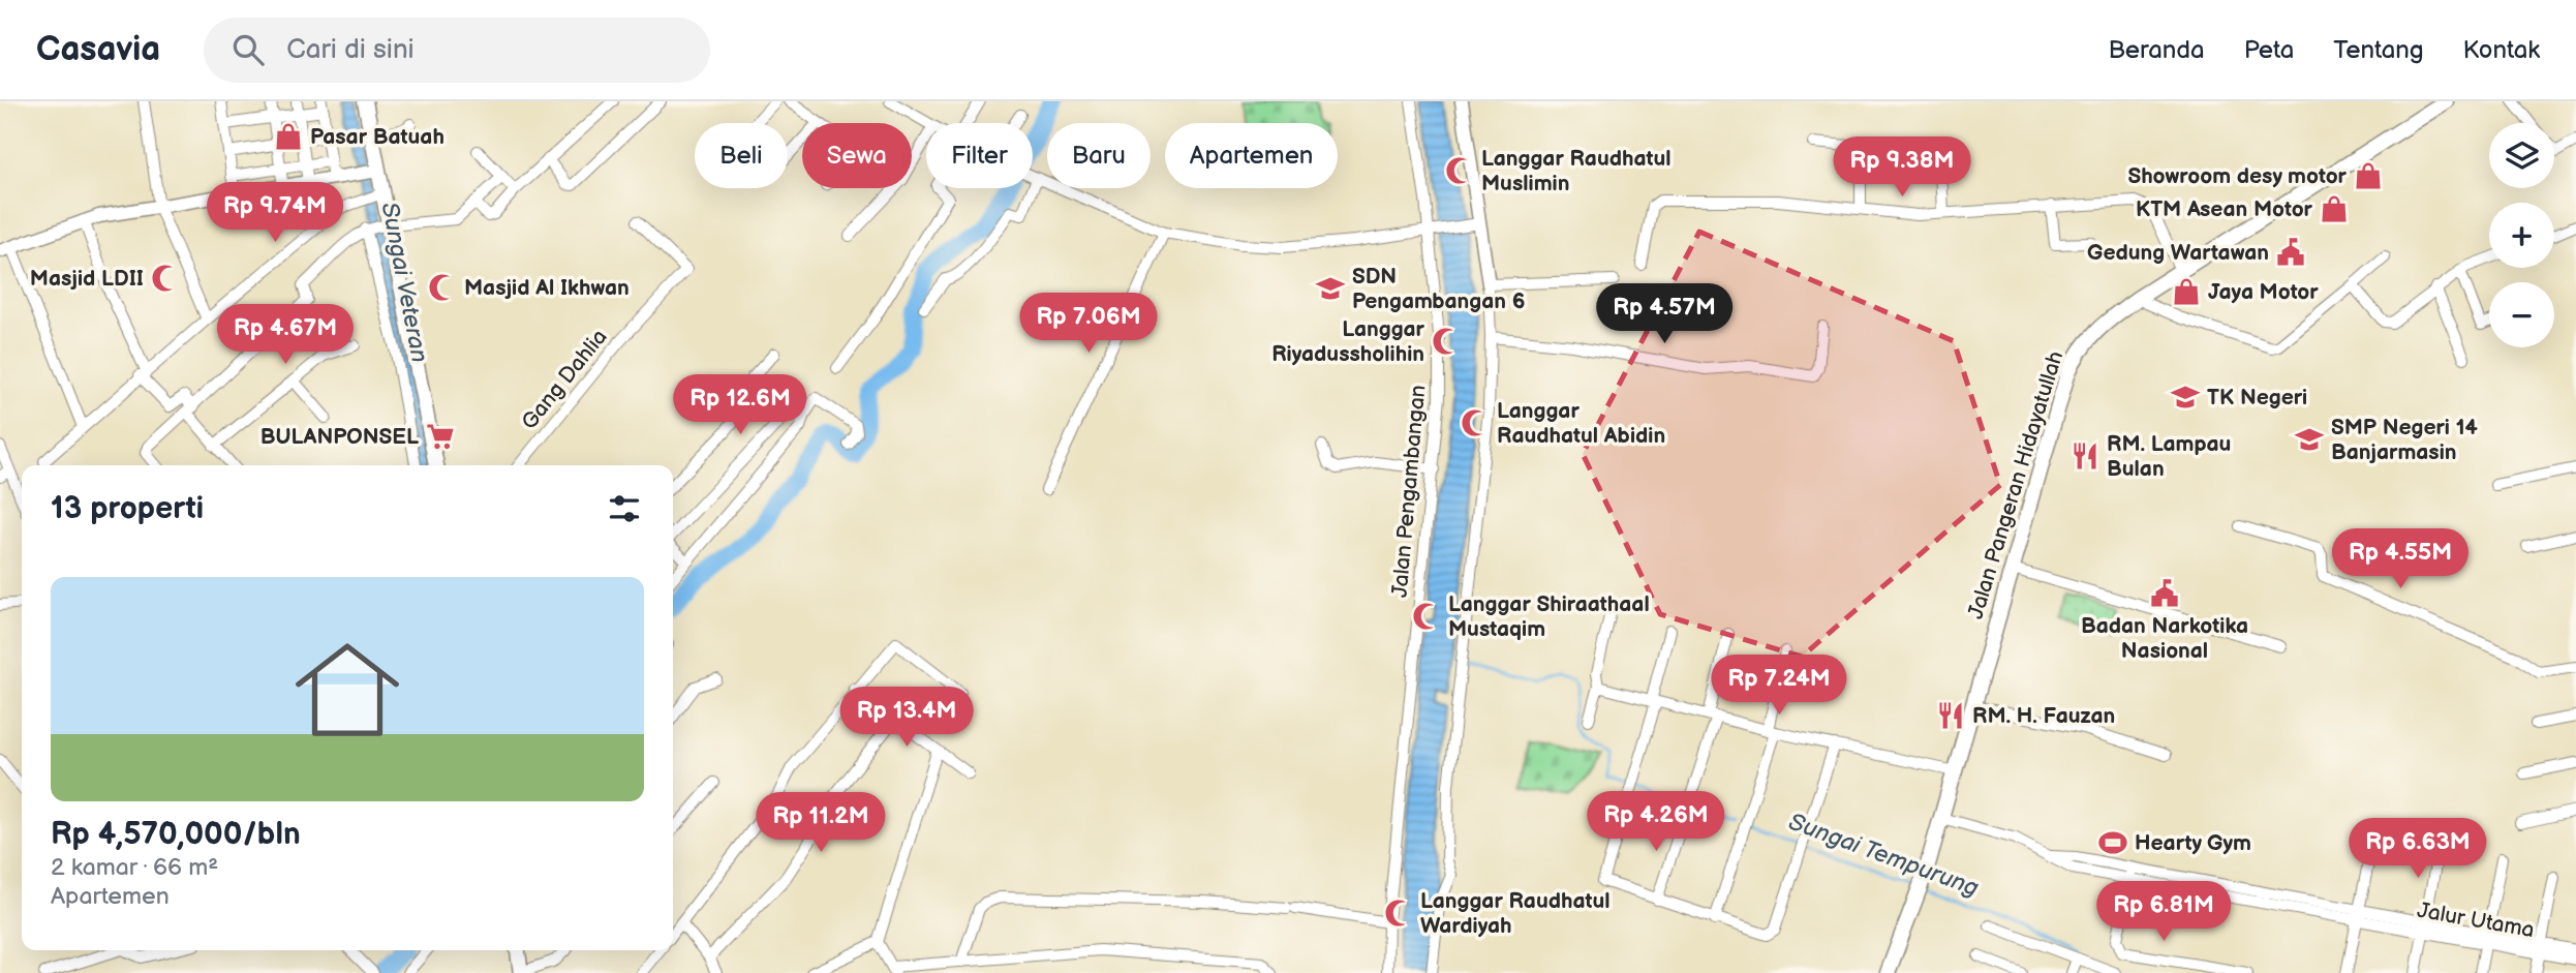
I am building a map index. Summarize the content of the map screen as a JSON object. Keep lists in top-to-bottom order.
{
  "streets": {
    "main road": ["Jalan Pangeran Hidayatullah"],
    "street": ["Gang Dahlia", "Jalan Pengambangan", "Jalur Utama"]
  },
  "crossings": [
    ["Jalan Pangeran Hidayatullah", "Jalur Utama"]
  ],
  "water": ["Sungai Veteran", "Sungai Tempurung"],
  "places": {
    "shop": [
      "Pasar Batuah",
      "Showroom desy motor",
      "KTM Asean Motor",
      "Jaya Motor"
    ],
    "mosque": [
      "Langgar Raudhatul Muslimin",
      "Masjid LDII",
      "Masjid Al Ikhwan",
      "Langgar Riyadussholihin",
      "Langgar Raudhatul Abidin",
      "Langgar Shiraathaal Mustaqim",
      "Langgar Raudhatul Wardiyah"
    ],
    "public building": ["Gedung Wartawan", "Badan Narkotika Nasional"],
    "school or university": ["SDN Pengambangan 6", "TK Negeri", "SMP Negeri 14 Banjarmasin"],
    "supermarket": ["BULANPONSEL"],
    "restaurant": ["RM. Lampau Bulan", "RM. H. Fauzan"],
    "sports": ["Hearty Gym"]
  },
  "page": {
    "header": "Casavia",
    "search": "Cari di sini",
    "nav": [
      "Beranda",
      "Peta",
      "Tentang",
      "Kontak"
    ],
    "map_buttons": ["+", "−"],
    "chip": [
      "Beli",
      "Sewa",
      "Filter",
      "Baru",
      "Apartemen"
    ],
    "price": [
      "Rp 9.38M",
      "Rp 9.74M",
      "Rp 4.57M",
      "Rp 7.06M",
      "Rp 4.67M",
      "Rp 12.6M",
      "Rp 4.55M",
      "Rp 7.24M",
      "Rp 13.4M",
      "Rp 4.26M",
      "Rp 11.2M",
      "Rp 6.63M",
      "Rp 6.81M"
    ],
    "heading": "13 properti",
    "list": [
      {
        "name": "Rp 4,570,000/bln",
        "note": "2 kamar · 66 m² · Apartemen"
      }
    ]
  }
}
